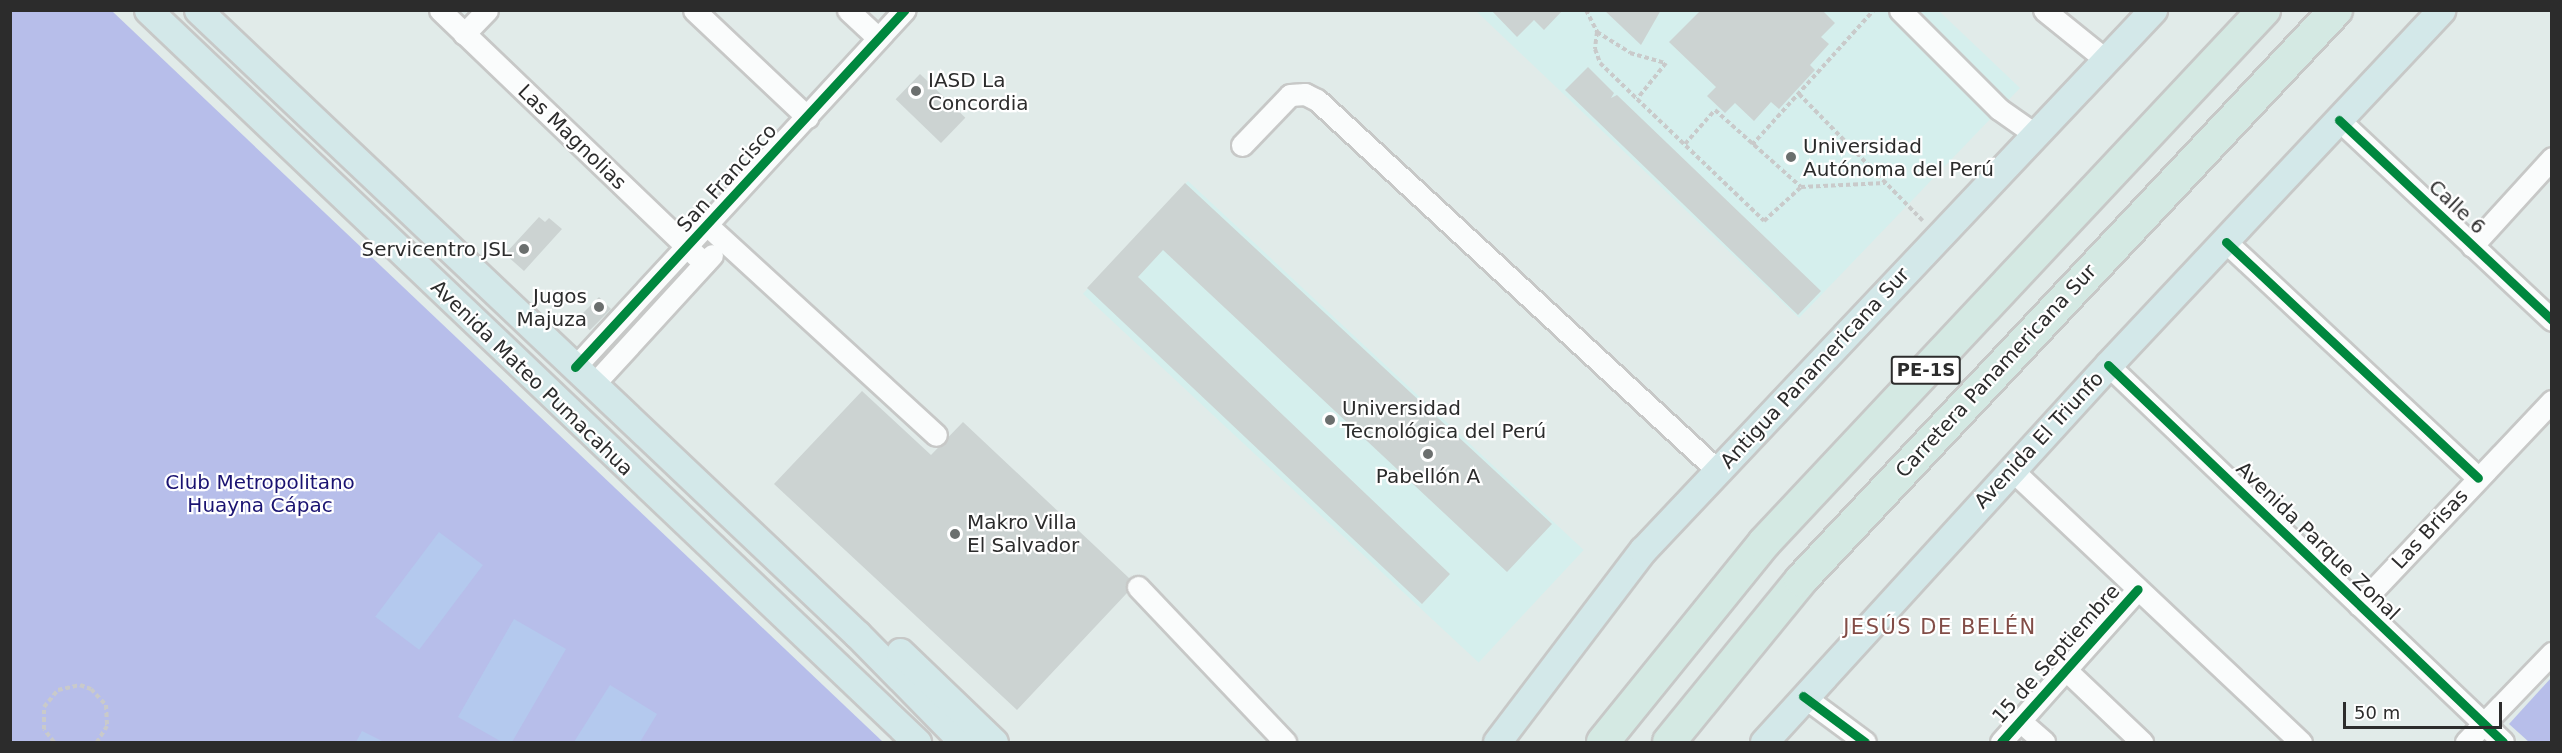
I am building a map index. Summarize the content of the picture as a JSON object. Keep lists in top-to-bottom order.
{
  "streets": {
    "highway": ["PE-1S", "Carretera Panamericana Sur"],
    "main road": ["Antigua Panamericana Sur", "Avenida Mateo Pumacahua", "Avenida El Triunfo"],
    "street": [
      "Las Magnolias",
      "San Francisco",
      "Calle 6",
      "Las Brisas",
      "Avenida Parque Zonal",
      "15 de Septiembre"
    ]
  },
  "crossings": [
    ["Las Magnolias", "San Francisco"],
    ["San Francisco", "Avenida Mateo Pumacahua"],
    ["Calle 6", "Avenida El Triunfo"],
    ["Avenida El Triunfo", "Avenida Parque Zonal"],
    ["Las Brisas", "Avenida Parque Zonal"]
  ],
  "districts": ["JESÚS DE BELÉN"],
  "parks": ["Club Metropolitano Huayna Cápac"],
  "places": [
    "IASD La Concordia",
    "Universidad Autónoma del Perú",
    "Servicentro JSL",
    "Jugos Majuza",
    "Universidad Tecnológica del Perú",
    "Pabellón A",
    "Makro Villa El Salvador"
  ],
  "scale_bar": "50 m"
}
